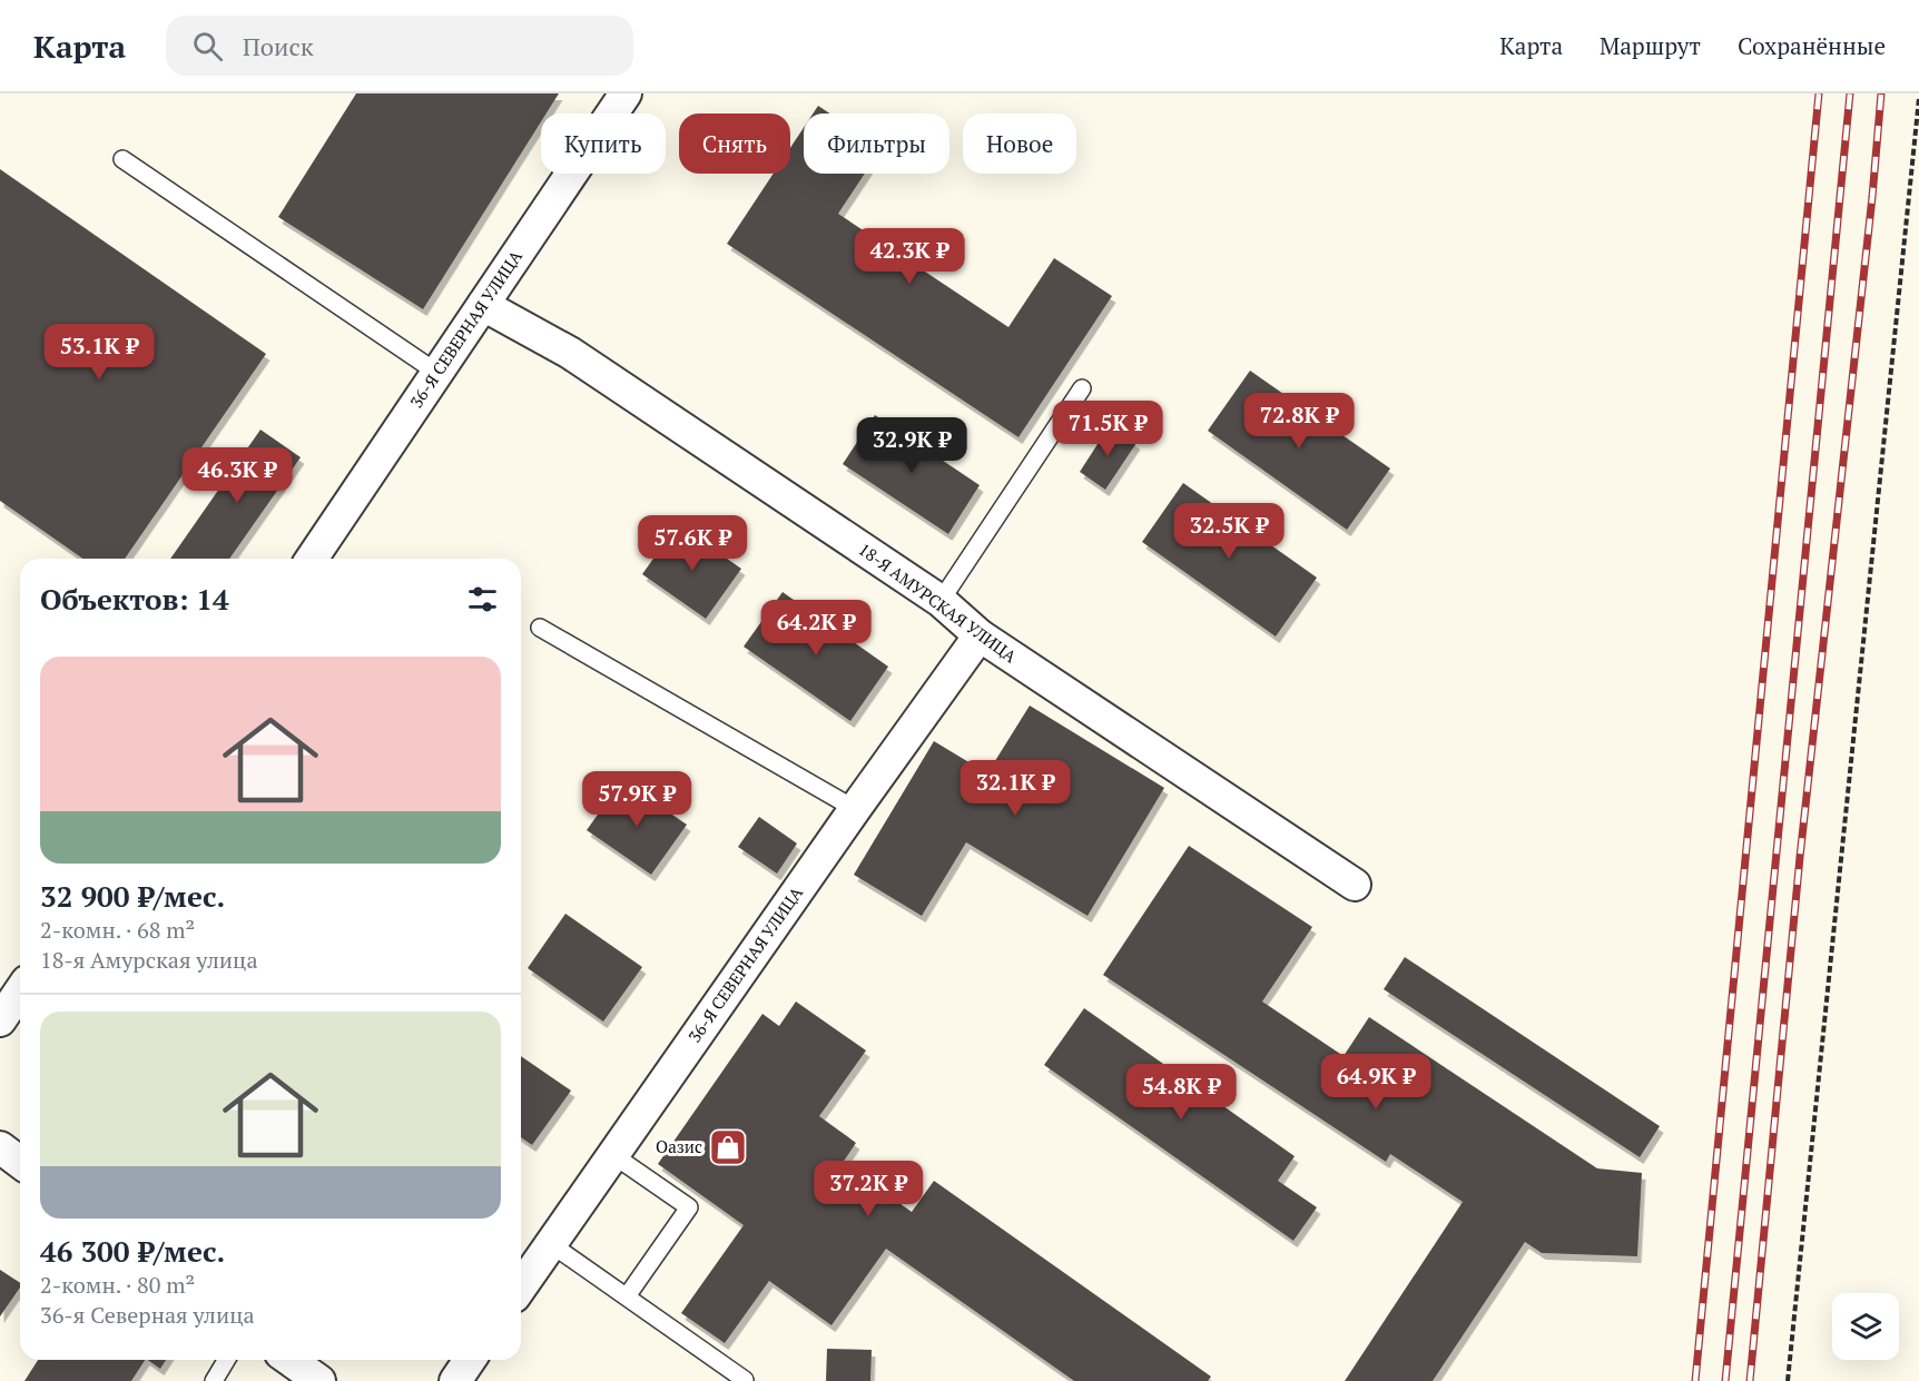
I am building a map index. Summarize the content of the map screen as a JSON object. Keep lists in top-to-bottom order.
{
  "streets": {
    "street": ["36-Я СЕВЕРНАЯ УЛИЦА", "18-Я АМУРСКАЯ УЛИЦА"]
  },
  "crossings": [
    ["36-Я СЕВЕРНАЯ УЛИЦА", "18-Я АМУРСКАЯ УЛИЦА"]
  ],
  "places": {
    "shop": ["Оазис"]
  },
  "page": {
    "header": "Карта",
    "search": "Поиск",
    "nav": ["Карта", "Маршрут", "Сохранённые"],
    "chip": [
      "Купить",
      "Снять",
      "Фильтры",
      "Новое"
    ],
    "price": [
      "42.3K ₽",
      "53.1K ₽",
      "72.8K ₽",
      "71.5K ₽",
      "32.9K ₽",
      "46.3K ₽",
      "32.5K ₽",
      "57.6K ₽",
      "64.2K ₽",
      "32.1K ₽",
      "57.9K ₽",
      "64.9K ₽",
      "54.8K ₽",
      "37.2K ₽"
    ],
    "heading": "Объектов: 14",
    "list": [
      {
        "name": "32 900 ₽/мес.",
        "note": "2-комн. · 68 m² · 18-я Амурская улица"
      },
      {
        "name": "46 300 ₽/мес.",
        "note": "2-комн. · 80 m² · 36-я Северная улица"
      }
    ]
  }
}
